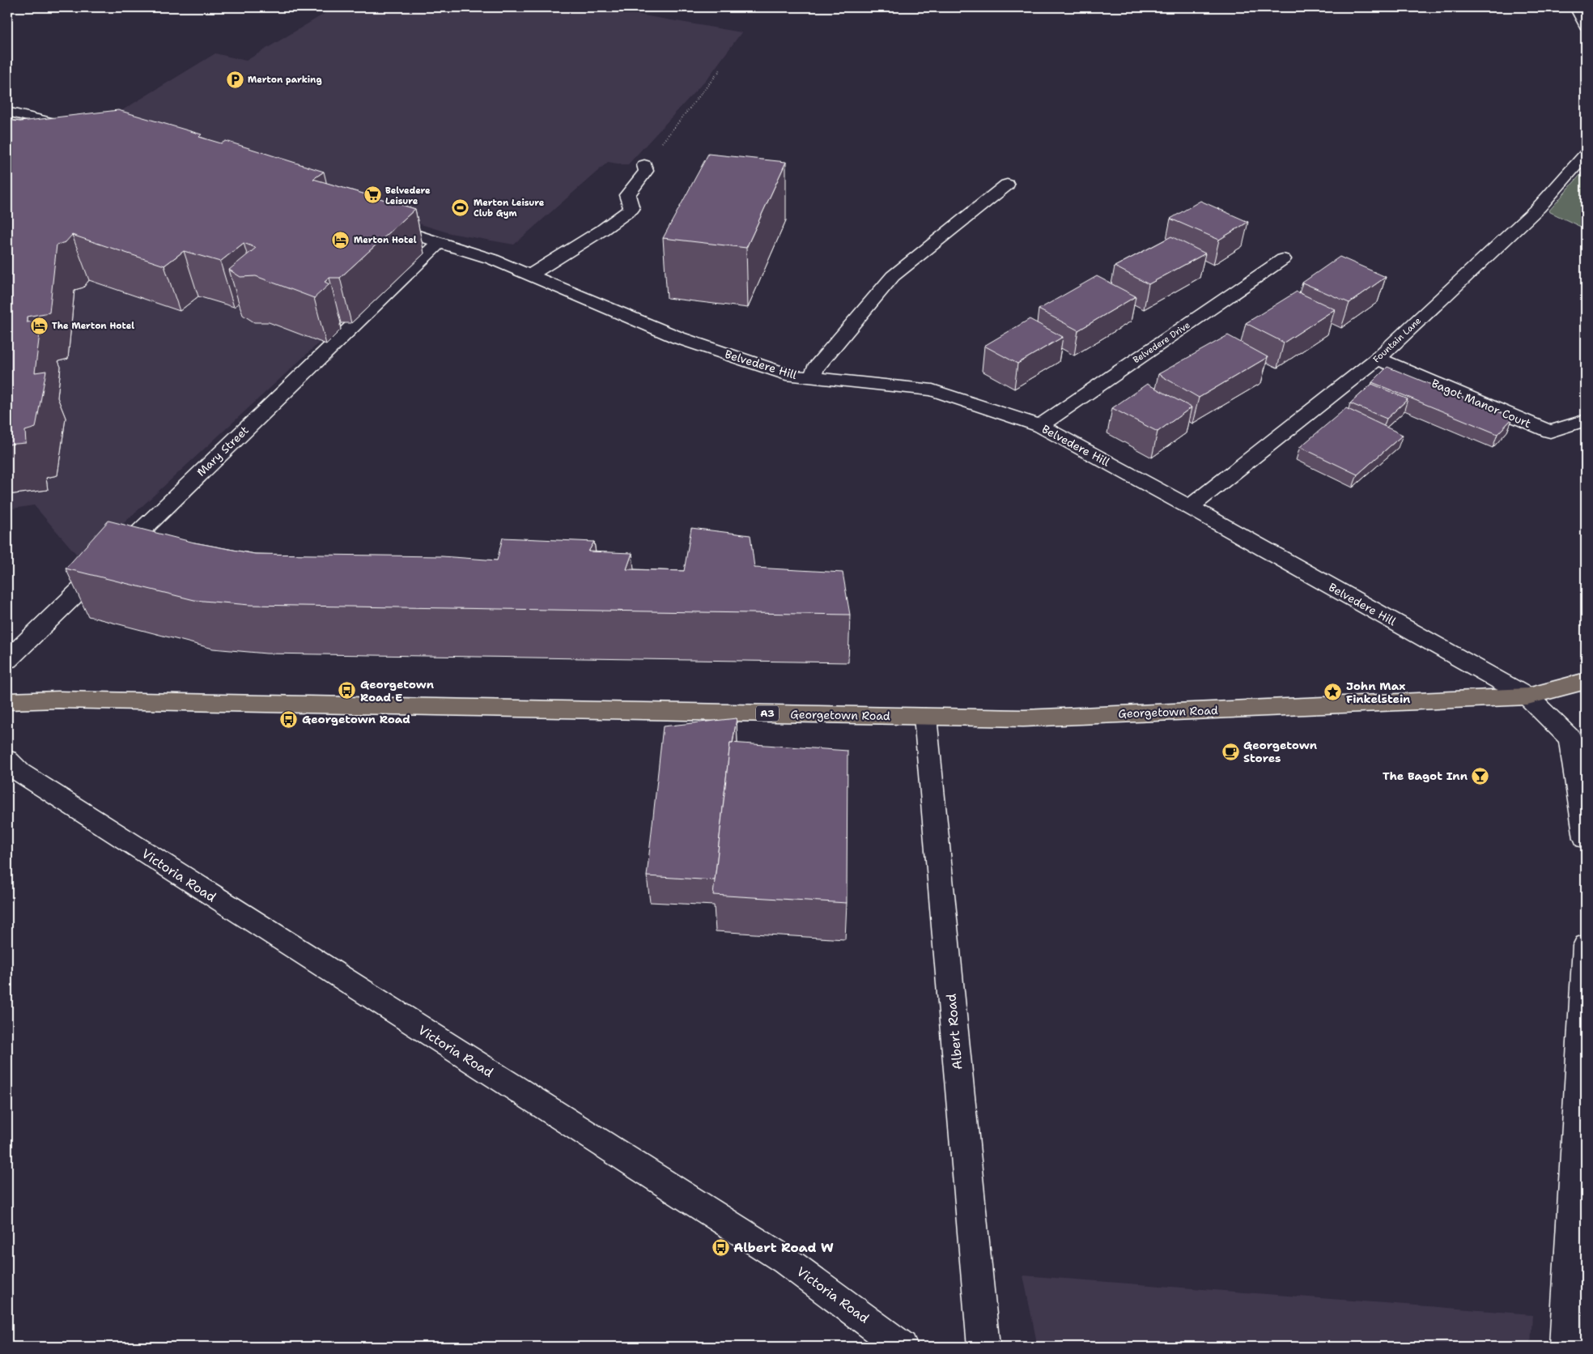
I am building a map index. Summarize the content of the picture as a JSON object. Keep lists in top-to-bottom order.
{
  "streets": {
    "main road": ["Georgetown Road", "A3"],
    "street": [
      "Fountain Lane",
      "Belvedere Drive",
      "Belvedere Hill",
      "Bagot Manor Court",
      "Mary Street",
      "Victoria Road",
      "Albert Road"
    ]
  },
  "crossings": [
    ["Fountain Lane", "Belvedere Hill"],
    ["Fountain Lane", "Bagot Manor Court"],
    ["Belvedere Drive", "Belvedere Hill"],
    ["Belvedere Hill", "Mary Street"],
    ["Belvedere Hill", "Georgetown Road"],
    ["Belvedere Hill", "A3"],
    ["Georgetown Road", "A3"],
    ["Georgetown Road", "Albert Road"]
  ],
  "places": {
    "parking": ["Merton parking"],
    "supermarket": ["Belvedere Leisure"],
    "sports": ["Merton Leisure Club Gym"],
    "hotel": ["Merton Hotel", "The Merton Hotel"],
    "bus stop": ["Georgetown Road E", "Georgetown Road", "Albert Road W"],
    "place": ["John Max Finkelstein"],
    "cafe": ["Georgetown Stores"],
    "bar": ["The Bagot Inn"]
  }
}
